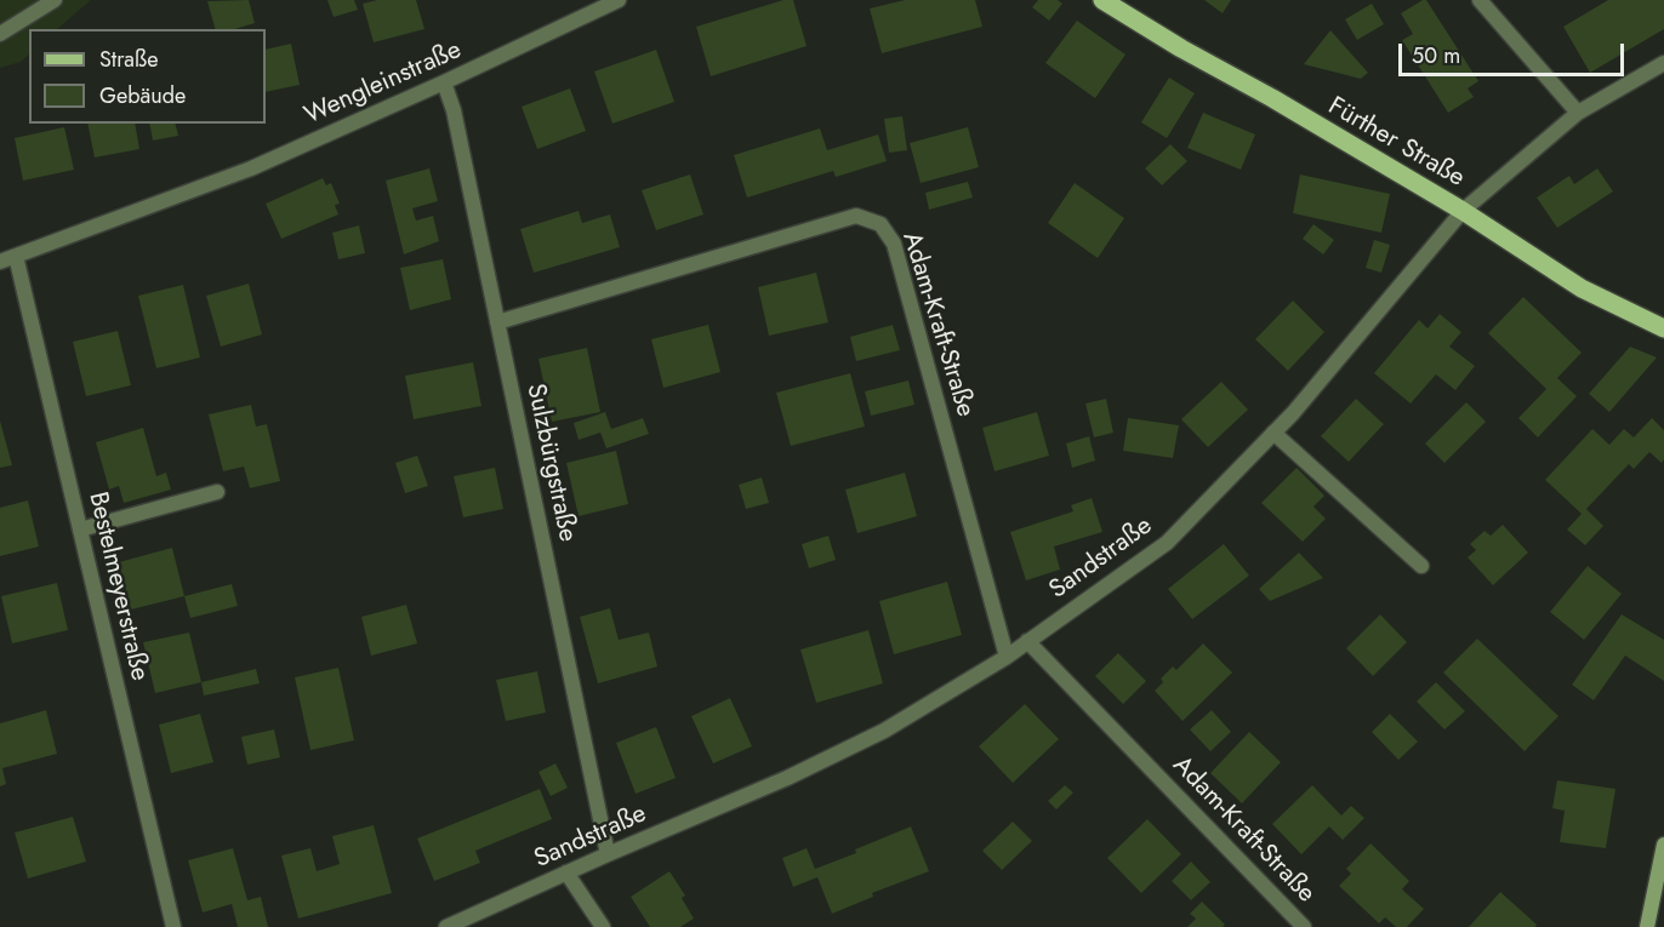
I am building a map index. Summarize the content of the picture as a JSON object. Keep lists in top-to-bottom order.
{
  "streets": {
    "main road": ["Fürther Straße"],
    "street": [
      "Wengleinstraße",
      "Adam-Kraft-Straße",
      "Sulzbürgstraße",
      "Sandstraße",
      "Bestelmeyerstraße"
    ]
  },
  "crossings": [
    ["Wengleinstraße", "Sulzbürgstraße"],
    ["Wengleinstraße", "Bestelmeyerstraße"],
    ["Fürther Straße", "Sandstraße"],
    ["Adam-Kraft-Straße", "Sulzbürgstraße"],
    ["Adam-Kraft-Straße", "Sandstraße"],
    ["Sulzbürgstraße", "Sandstraße"]
  ],
  "legend": ["Straße", "Gebäude"],
  "scale_bar": "50 m"
}
